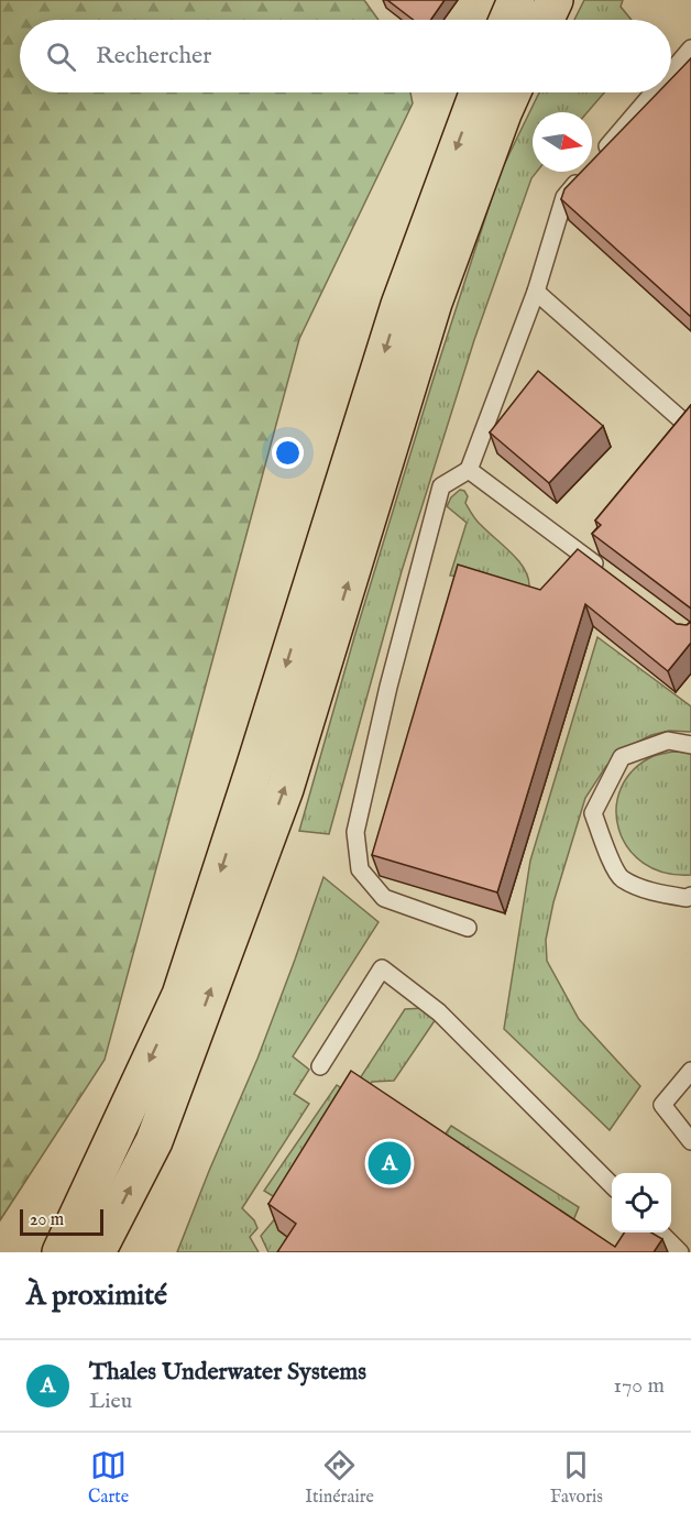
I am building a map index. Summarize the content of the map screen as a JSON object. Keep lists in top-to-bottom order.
{
  "scale_bar": "20 m",
  "north": "right",
  "page": {
    "search": "Rechercher",
    "pins": "A",
    "scale": "20 m",
    "heading": "À proximité",
    "list": [
      {
        "mark": "A",
        "name": "Thales Underwater Systems",
        "note": "Lieu",
        "value": "170 m"
      }
    ],
    "nav": ["Carte", "Itinéraire", "Favoris"]
  }
}
